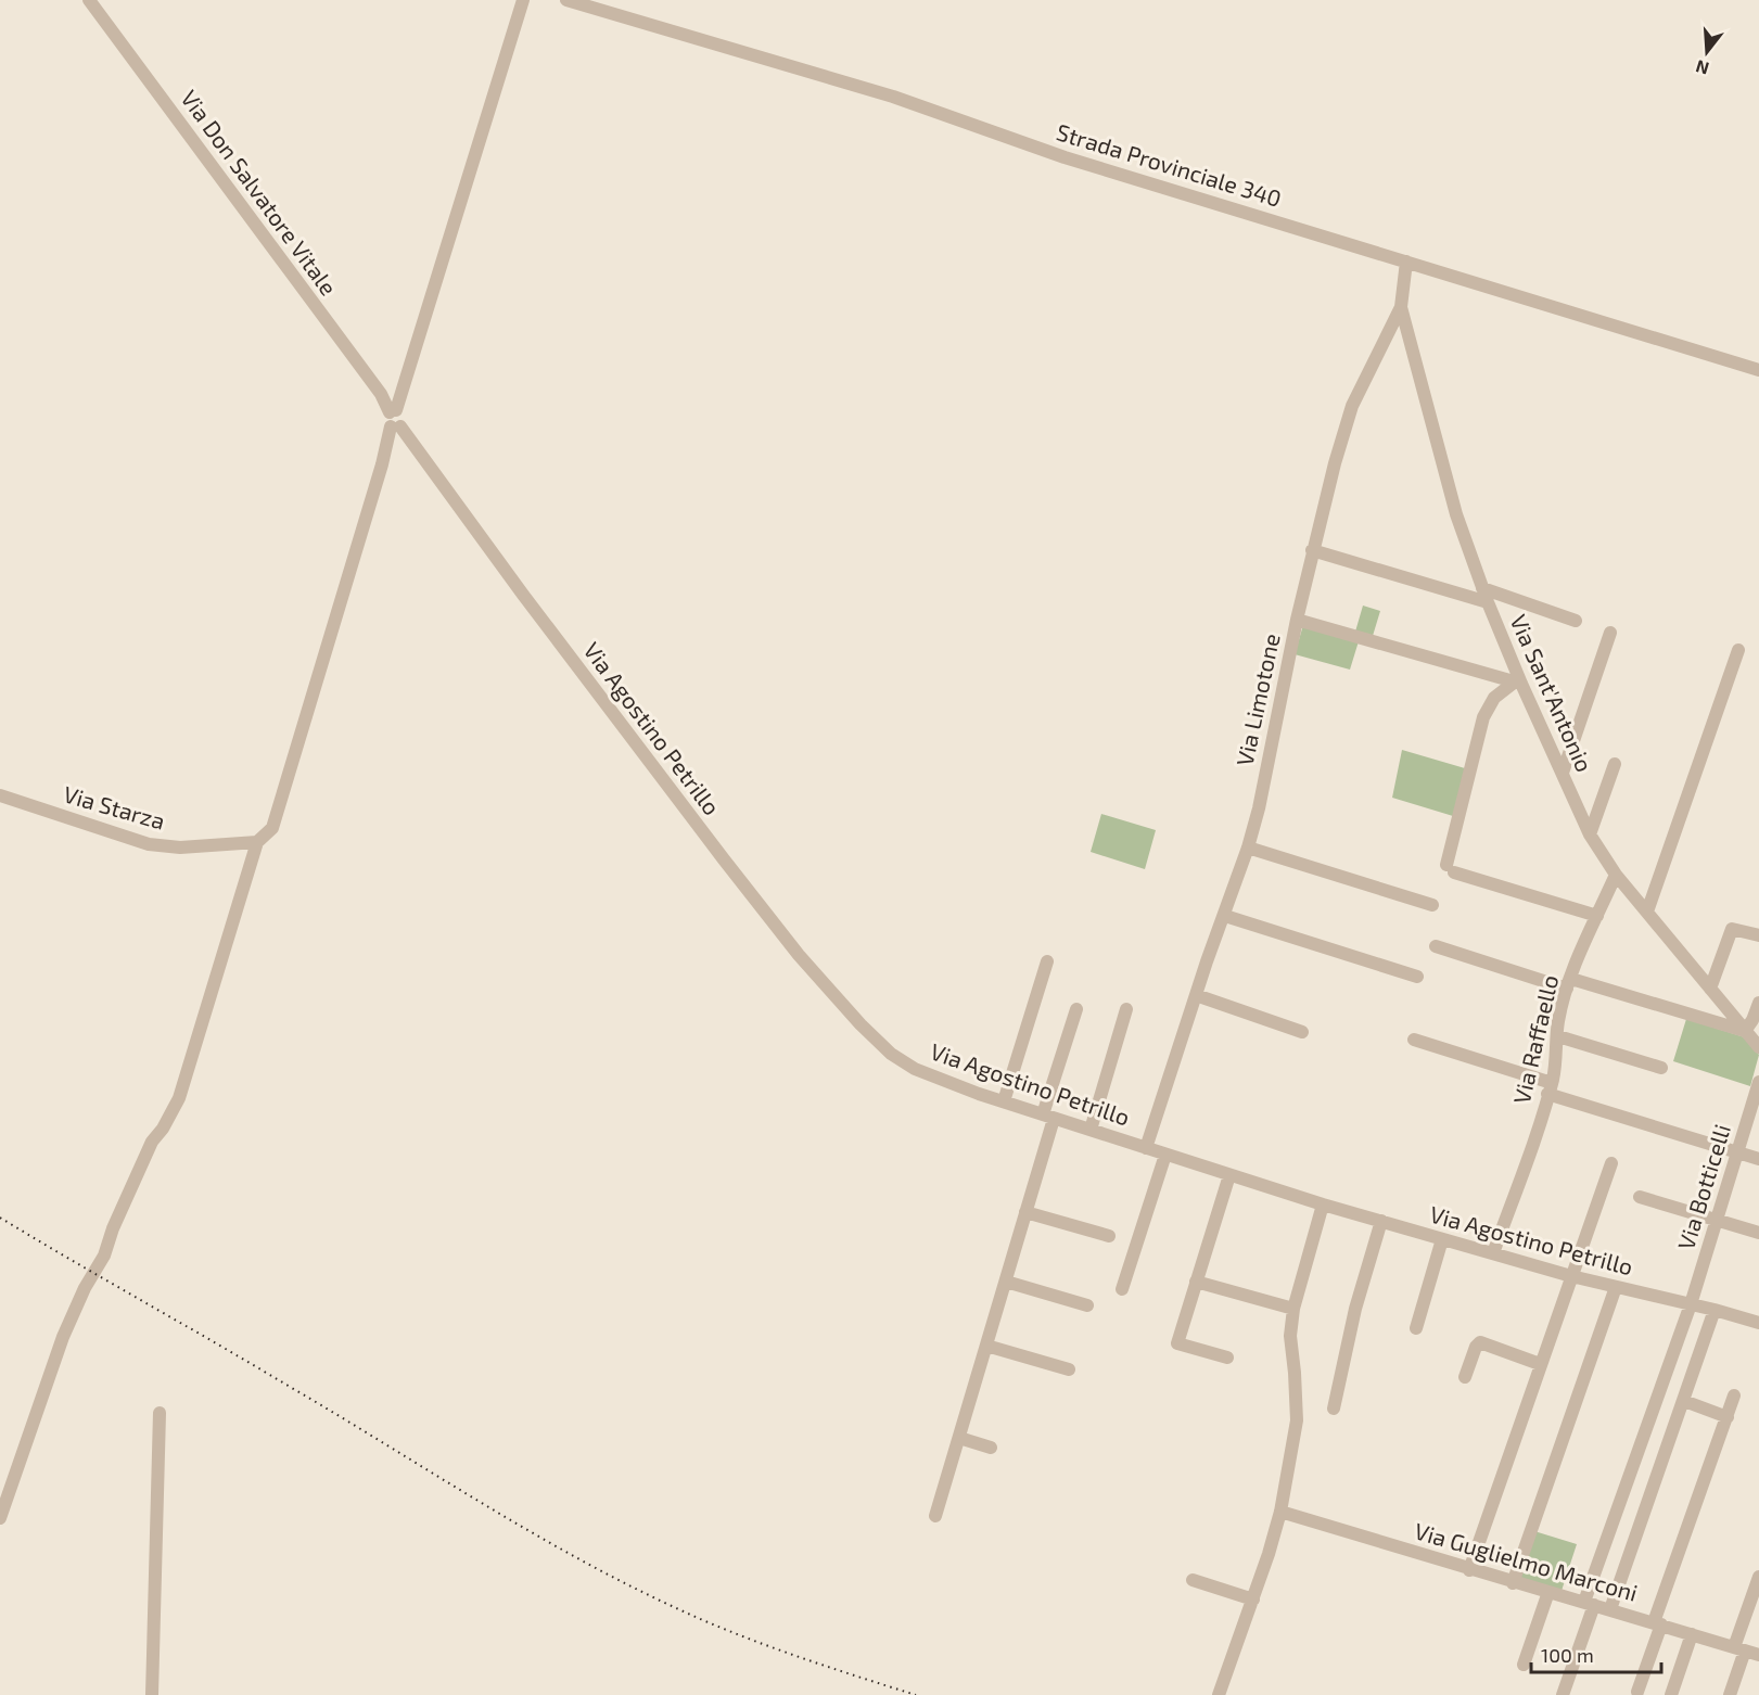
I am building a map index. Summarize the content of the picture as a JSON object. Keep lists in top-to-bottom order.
{
  "streets": {
    "street": [
      "Strada Provinciale 340",
      "Via Don Salvatore Vitale",
      "Via Sant'Antonio",
      "Via Limotone",
      "Via Agostino Petrillo",
      "Via Starza",
      "Via Raffaello",
      "Via Botticelli",
      "Via Guglielmo Marconi"
    ]
  },
  "crossings": [
    ["Strada Provinciale 340", "Via Limotone"],
    ["Via Don Salvatore Vitale", "Via Agostino Petrillo"],
    ["Via Sant'Antonio", "Via Limotone"],
    ["Via Sant'Antonio", "Via Raffaello"],
    ["Via Limotone", "Via Agostino Petrillo"],
    ["Via Agostino Petrillo", "Via Raffaello"],
    ["Via Agostino Petrillo", "Via Botticelli"],
    ["Via Botticelli", "Via Guglielmo Marconi"]
  ],
  "scale_bar": "100 m",
  "north": "bottom"
}
